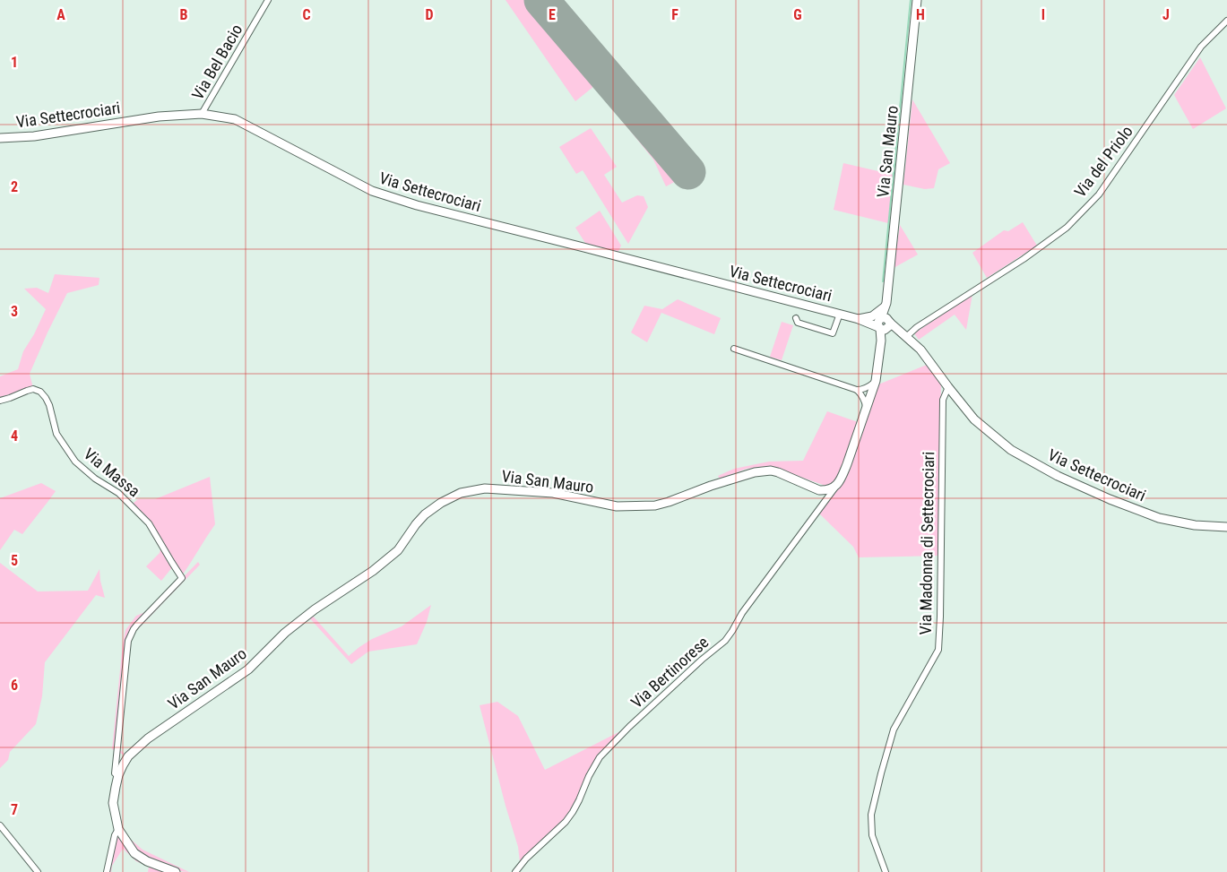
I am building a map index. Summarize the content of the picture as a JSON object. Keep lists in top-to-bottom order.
{
  "streets": {
    "main road": ["Via Settecrociari", "Via San Mauro"],
    "street": [
      "Via Bel Bacio",
      "Via del Priolo",
      "Via Massa",
      "Via Madonna di Settecrociari",
      "Via Bertinorese"
    ]
  },
  "crossings": [
    ["Via Bel Bacio", "Via Settecrociari"],
    ["Via Settecrociari", "Via San Mauro"],
    ["Via Settecrociari", "Via del Priolo"],
    ["Via Settecrociari", "Via Madonna di Settecrociari"],
    ["Via San Mauro", "Via Massa"],
    ["Via San Mauro", "Via Bertinorese"]
  ],
  "grid": {
    "columns": [
      "A",
      "B",
      "C",
      "D",
      "E",
      "F",
      "G",
      "H",
      "I",
      "J"
    ],
    "rows": [
      "1",
      "2",
      "3",
      "4",
      "5",
      "6",
      "7"
    ]
  }
}
